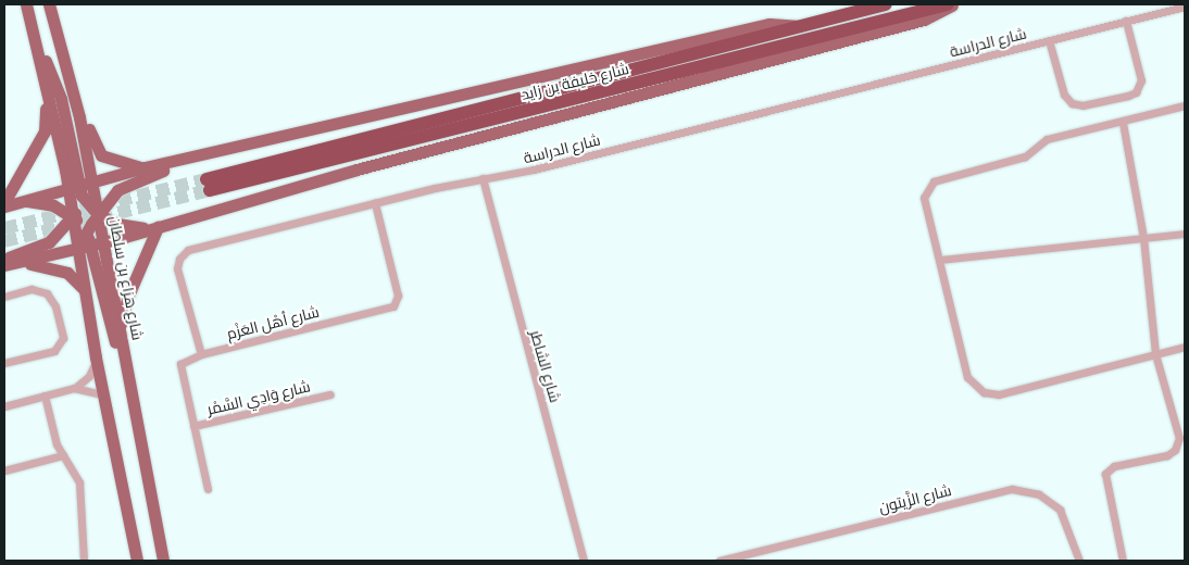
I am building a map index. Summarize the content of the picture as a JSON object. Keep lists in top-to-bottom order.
{
  "streets": {
    "highway": ["شارع خليفة بن زايد"],
    "main road": ["شارع هزاع بن سلطان"],
    "street": [
      "شارع الدراسة",
      "شارع أهْل العَزْم",
      "شارع الشاطر",
      "شارع وَادِي السَّمْر",
      "شارع الزَّيتون"
    ]
  },
  "crossings": [
    ["شارع الدراسة", "شارع أهْل العَزْم"],
    ["شارع الدراسة", "شارع الشاطر"],
    ["شارع أهْل العَزْم", "شارع وَادِي السَّمْر"]
  ]
}
